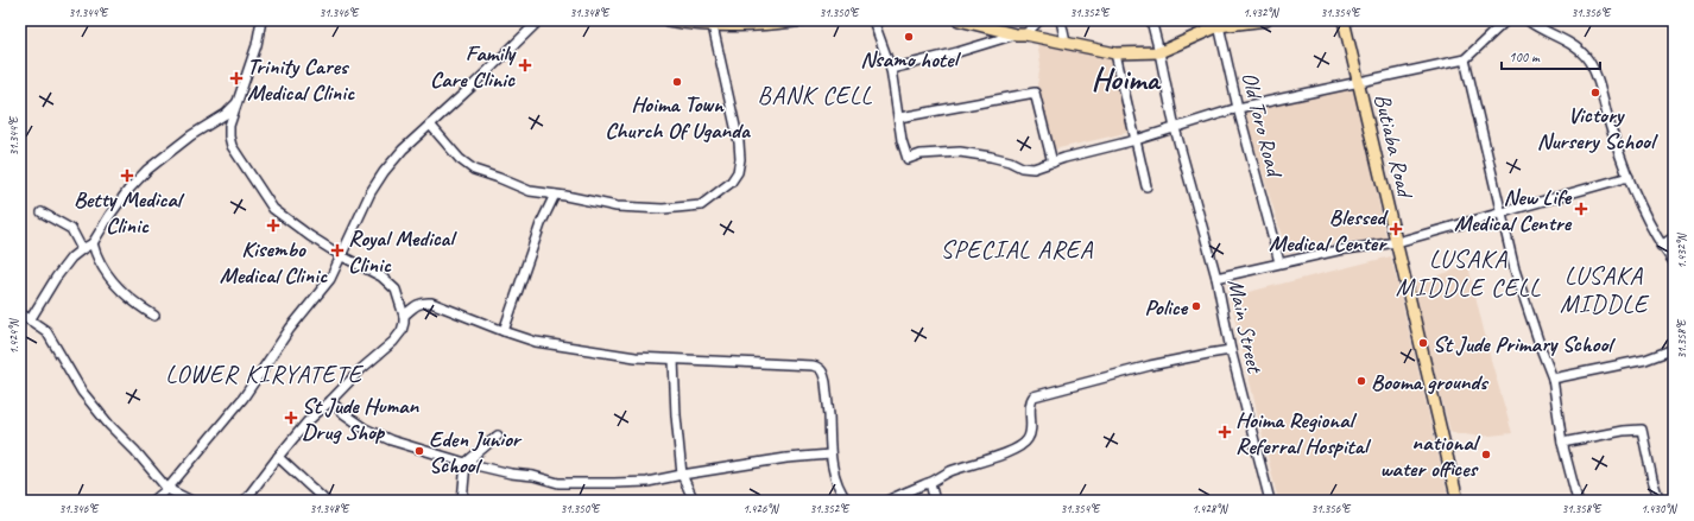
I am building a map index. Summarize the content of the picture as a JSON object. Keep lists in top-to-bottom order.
{
  "streets": {
    "main road": ["Butiaba Road"],
    "street": ["Old Toro Road", "Main Street"]
  },
  "districts": [
    "Hoima",
    "BANK CELL",
    "SPECIAL AREA",
    "LUSAKA MIDDLE CELL",
    "LUSAKA MIDDLE",
    "LOWER KIRYATETE"
  ],
  "places": {
    "other": [
      "Nsamo hotel",
      "Hoima Town Church Of Uganda",
      "Victory Nursery School",
      "Police",
      "St Jude Primary School",
      "Booma grounds",
      "Eden Junior School",
      "national water offices"
    ],
    "health": [
      "Family Care Clinic",
      "Trinity Cares Medical Clinic",
      "Betty Medical Clinic",
      "New Life Medical Centre",
      "Kisembo Medical Clinic",
      "Blessed Medical Center",
      "Royal Medical Clinic",
      "St Jude Human Drug Shop",
      "Hoima Regional Referral Hospital"
    ]
  },
  "scale_bar": "100 m",
  "coordinates": [
    "31.344°E",
    "31.346°E",
    "31.348°E",
    "31.350°E",
    "31.352°E",
    "1.432°N",
    "31.354°E",
    "31.356°E",
    "1.424°N",
    "31.358°E",
    "1.426°N",
    "1.428°N",
    "1.430°N"
  ]
}
